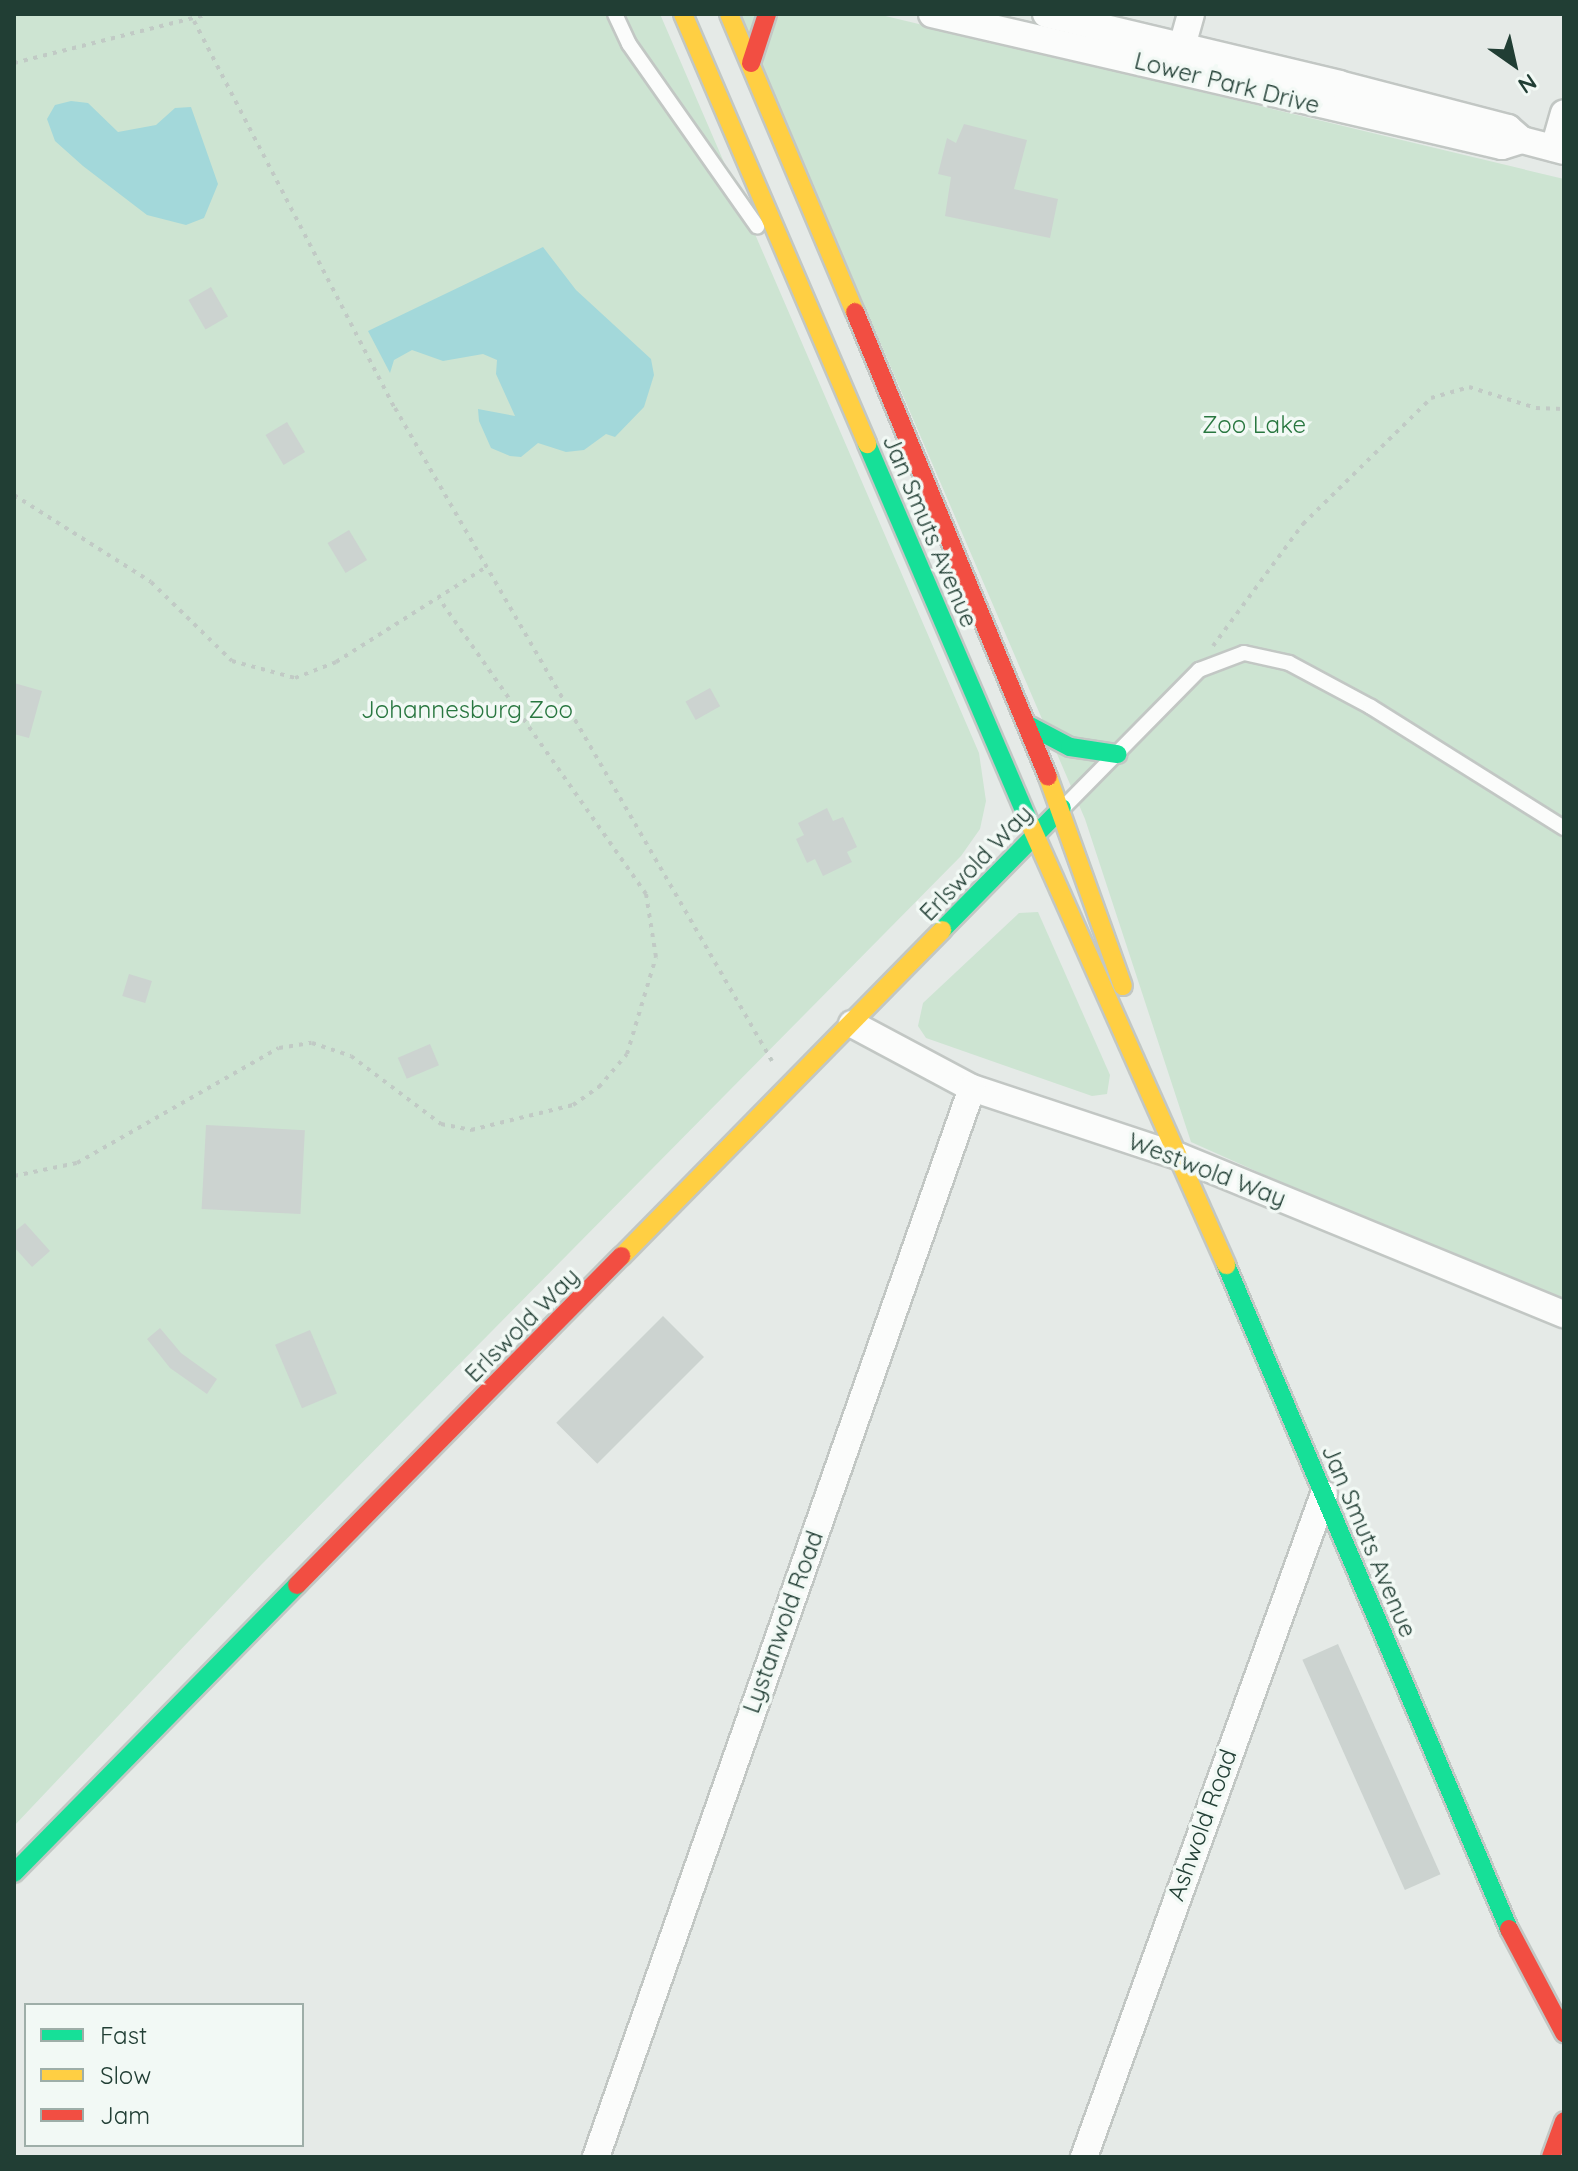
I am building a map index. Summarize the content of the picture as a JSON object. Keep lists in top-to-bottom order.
{
  "streets": {
    "main road": ["Jan Smuts Avenue", "Erlswold Way"],
    "street": [
      "Lower Park Drive",
      "Westwold Way",
      "Lystanwold Road",
      "Ashwold Road"
    ]
  },
  "crossings": [
    ["Jan Smuts Avenue", "Erlswold Way"],
    ["Jan Smuts Avenue", "Westwold Way"],
    ["Jan Smuts Avenue", "Ashwold Road"],
    ["Erlswold Way", "Westwold Way"],
    ["Westwold Way", "Lystanwold Road"]
  ],
  "parks": ["Zoo Lake", "Johannesburg Zoo"],
  "legend": ["Fast", "Slow", "Jam"],
  "north": "bottom right"
}
